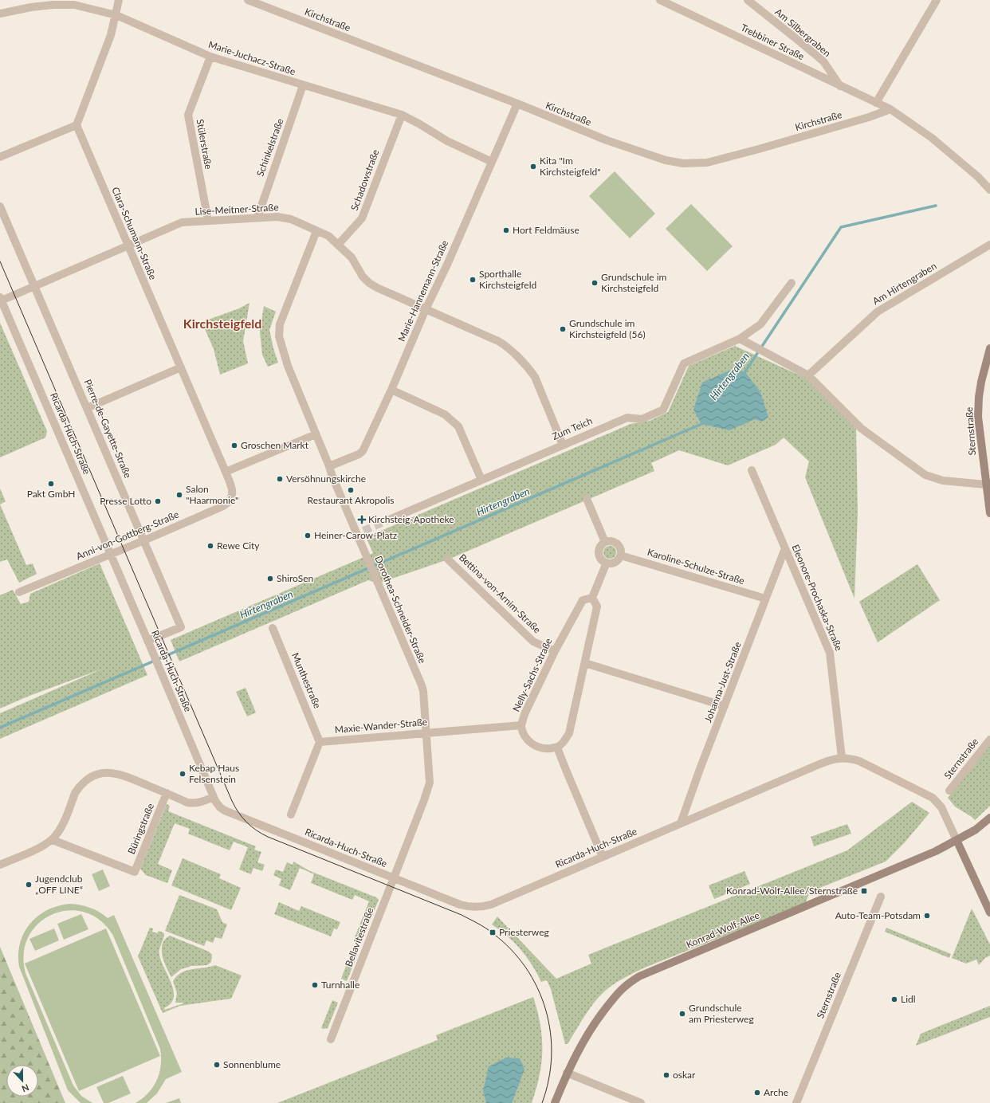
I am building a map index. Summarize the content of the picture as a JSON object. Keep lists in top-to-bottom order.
{
  "streets": {
    "street": [
      "Kirchstraße",
      "Am Silbergraben",
      "Trebbiner Straße",
      "Marie-Juchacz-Straße",
      "Stülerstraße",
      "Schinkelstraße",
      "Schadowstraße",
      "Lise-Meitner-Straße",
      "Clara-Schumann-Straße",
      "Am Hirtengraben",
      "Marie-Hannemann-Straße",
      "Pierre-de-Gayette-Straße",
      "Zum Teich",
      "Sternstraße",
      "Ricarda-Huch-Straße",
      "Anni-von-Gottberg-Straße",
      "Karoline-Schulze-Straße",
      "Bettina-von-Arnim-Straße",
      "Eleonore-Prochaska-Straße",
      "Dorothea-Schneider-Straße",
      "Nelly-Sachs-Straße",
      "Munthestraße",
      "Johanna-Just-Straße",
      "Maxie-Wander-Straße",
      "Büringstraße",
      "Konrad-Wolf-Allee",
      "Bellavitestraße"
    ]
  },
  "crossings": [
    ["Kirchstraße", "Trebbiner Straße"],
    ["Kirchstraße", "Marie-Hannemann-Straße"],
    ["Am Silbergraben", "Trebbiner Straße"],
    ["Marie-Juchacz-Straße", "Stülerstraße"],
    ["Marie-Juchacz-Straße", "Schinkelstraße"],
    ["Marie-Juchacz-Straße", "Schadowstraße"],
    ["Marie-Juchacz-Straße", "Marie-Hannemann-Straße"],
    ["Stülerstraße", "Lise-Meitner-Straße"],
    ["Schinkelstraße", "Lise-Meitner-Straße"],
    ["Schadowstraße", "Lise-Meitner-Straße"],
    ["Lise-Meitner-Straße", "Clara-Schumann-Straße"],
    ["Lise-Meitner-Straße", "Marie-Hannemann-Straße"],
    ["Lise-Meitner-Straße", "Pierre-de-Gayette-Straße"],
    ["Lise-Meitner-Straße", "Zum Teich"],
    ["Lise-Meitner-Straße", "Ricarda-Huch-Straße"],
    ["Lise-Meitner-Straße", "Dorothea-Schneider-Straße"],
    ["Clara-Schumann-Straße", "Anni-von-Gottberg-Straße"],
    ["Marie-Hannemann-Straße", "Dorothea-Schneider-Straße"],
    ["Pierre-de-Gayette-Straße", "Ricarda-Huch-Straße"],
    ["Pierre-de-Gayette-Straße", "Anni-von-Gottberg-Straße"],
    ["Ricarda-Huch-Straße", "Anni-von-Gottberg-Straße"],
    ["Ricarda-Huch-Straße", "Eleonore-Prochaska-Straße"],
    ["Ricarda-Huch-Straße", "Dorothea-Schneider-Straße"],
    ["Ricarda-Huch-Straße", "Johanna-Just-Straße"],
    ["Ricarda-Huch-Straße", "Konrad-Wolf-Allee"],
    ["Ricarda-Huch-Straße", "Bellavitestraße"],
    ["Karoline-Schulze-Straße", "Johanna-Just-Straße"],
    ["Bettina-von-Arnim-Straße", "Nelly-Sachs-Straße"],
    ["Eleonore-Prochaska-Straße", "Johanna-Just-Straße"],
    ["Dorothea-Schneider-Straße", "Maxie-Wander-Straße"],
    ["Dorothea-Schneider-Straße", "Bellavitestraße"],
    ["Nelly-Sachs-Straße", "Maxie-Wander-Straße"],
    ["Munthestraße", "Maxie-Wander-Straße"]
  ],
  "districts": ["Kirchsteigfeld"],
  "water": ["Hirtengraben"],
  "places": {
    "other": [
      "Kita \"Im Kirchsteigfeld\"",
      "Hort Feldmäuse",
      "Sporthalle Kirchsteigfeld",
      "Grundschule im Kirchsteigfeld",
      "Grundschule im Kirchsteigfeld (56)",
      "Groschen Markt",
      "Versöhnungskirche",
      "Pakt GmbH",
      "Restaurant Akropolis",
      "Salon \"Haarmonie\"",
      "Presse Lotto",
      "Heiner-Carow-Platz",
      "Rewe City",
      "ShiroSen",
      "Kebap Haus Felsenstein",
      "Jugendclub „OFF LINE“",
      "Auto-Team-Potsdam",
      "Turnhalle",
      "Lidl",
      "Grundschule am Priesterweg",
      "Sonnenblume",
      "oskar",
      "Arche"
    ],
    "health": ["Kirchsteig-Apotheke"],
    "transit": ["Konrad-Wolf-Allee/Sternstraße", "Priesterweg"]
  },
  "north": "bottom"
}
